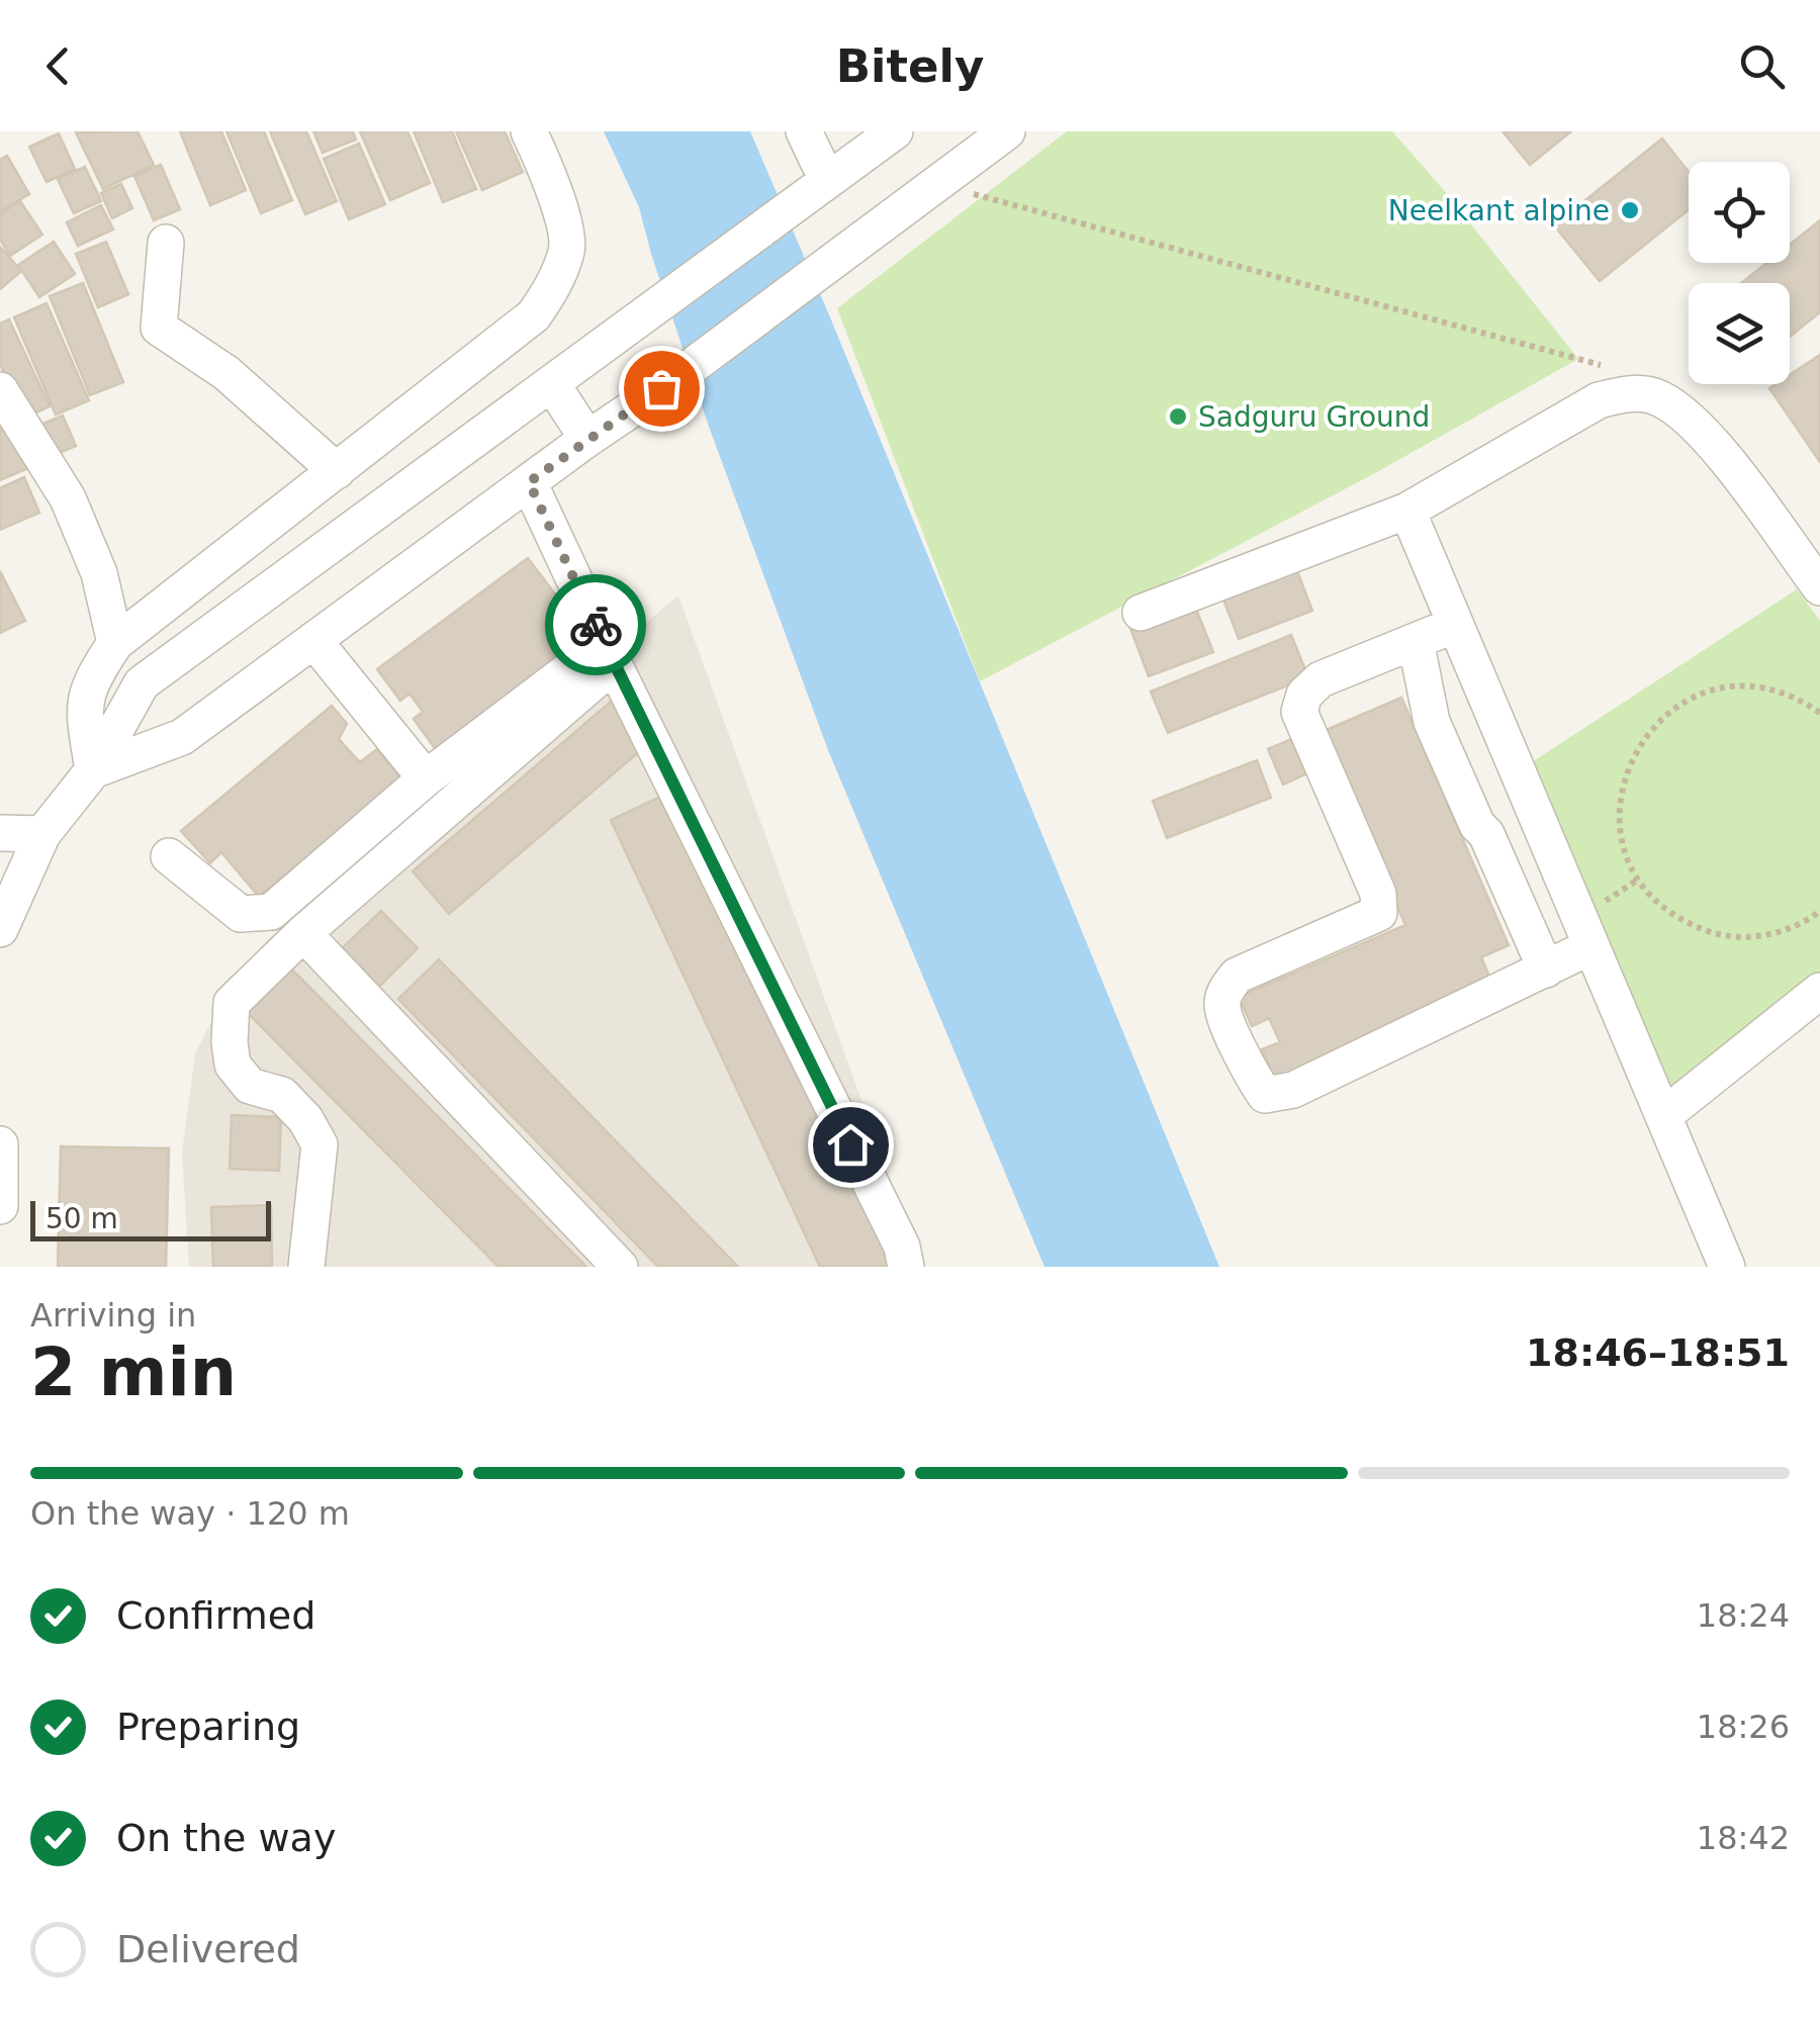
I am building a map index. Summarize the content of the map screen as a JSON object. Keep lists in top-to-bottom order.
{
  "places": ["Neelkant alpine", "Sadguru Ground"],
  "scale_bar": "50 m",
  "page": {
    "header": "Bitely",
    "scale": "50 m",
    "heading": ["2 min", "Arriving in", "18:46–18:51"],
    "bar": "On the way · 120 m",
    "list": [
      ["Confirmed", "18:24"],
      ["Preparing", "18:26"],
      ["On the way", "18:42"],
      "Delivered"
    ]
  }
}
